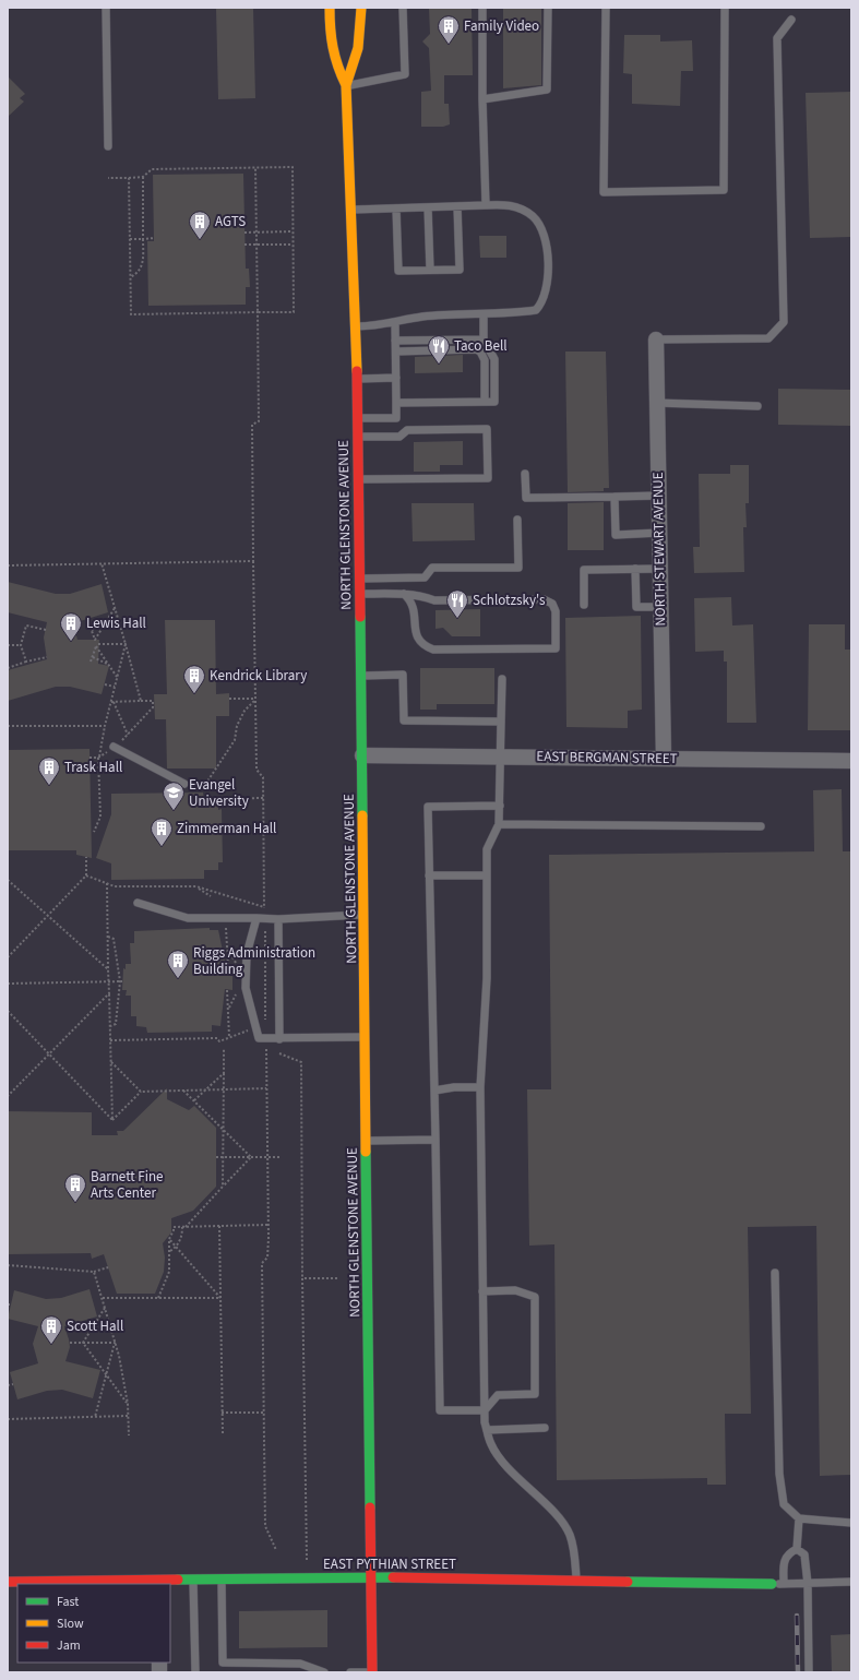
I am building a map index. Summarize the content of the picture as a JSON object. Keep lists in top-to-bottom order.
{
  "streets": {
    "main road": ["NORTH GLENSTONE AVENUE", "EAST PYTHIAN STREET"],
    "street": ["NORTH STEWART AVENUE", "EAST BERGMAN STREET"]
  },
  "crossings": [
    ["NORTH GLENSTONE AVENUE", "EAST BERGMAN STREET"],
    ["NORTH GLENSTONE AVENUE", "EAST PYTHIAN STREET"],
    ["NORTH STEWART AVENUE", "EAST BERGMAN STREET"]
  ],
  "places": {
    "building": [
      "Family Video",
      "AGTS",
      "Lewis Hall",
      "Kendrick Library",
      "Trask Hall",
      "Zimmerman Hall",
      "Riggs Administration Building",
      "Barnett Fine Arts Center",
      "Scott Hall"
    ],
    "restaurant": ["Taco Bell", "Schlotzsky's"],
    "school or university": ["Evangel University"]
  },
  "legend": ["Fast", "Slow", "Jam"]
}
